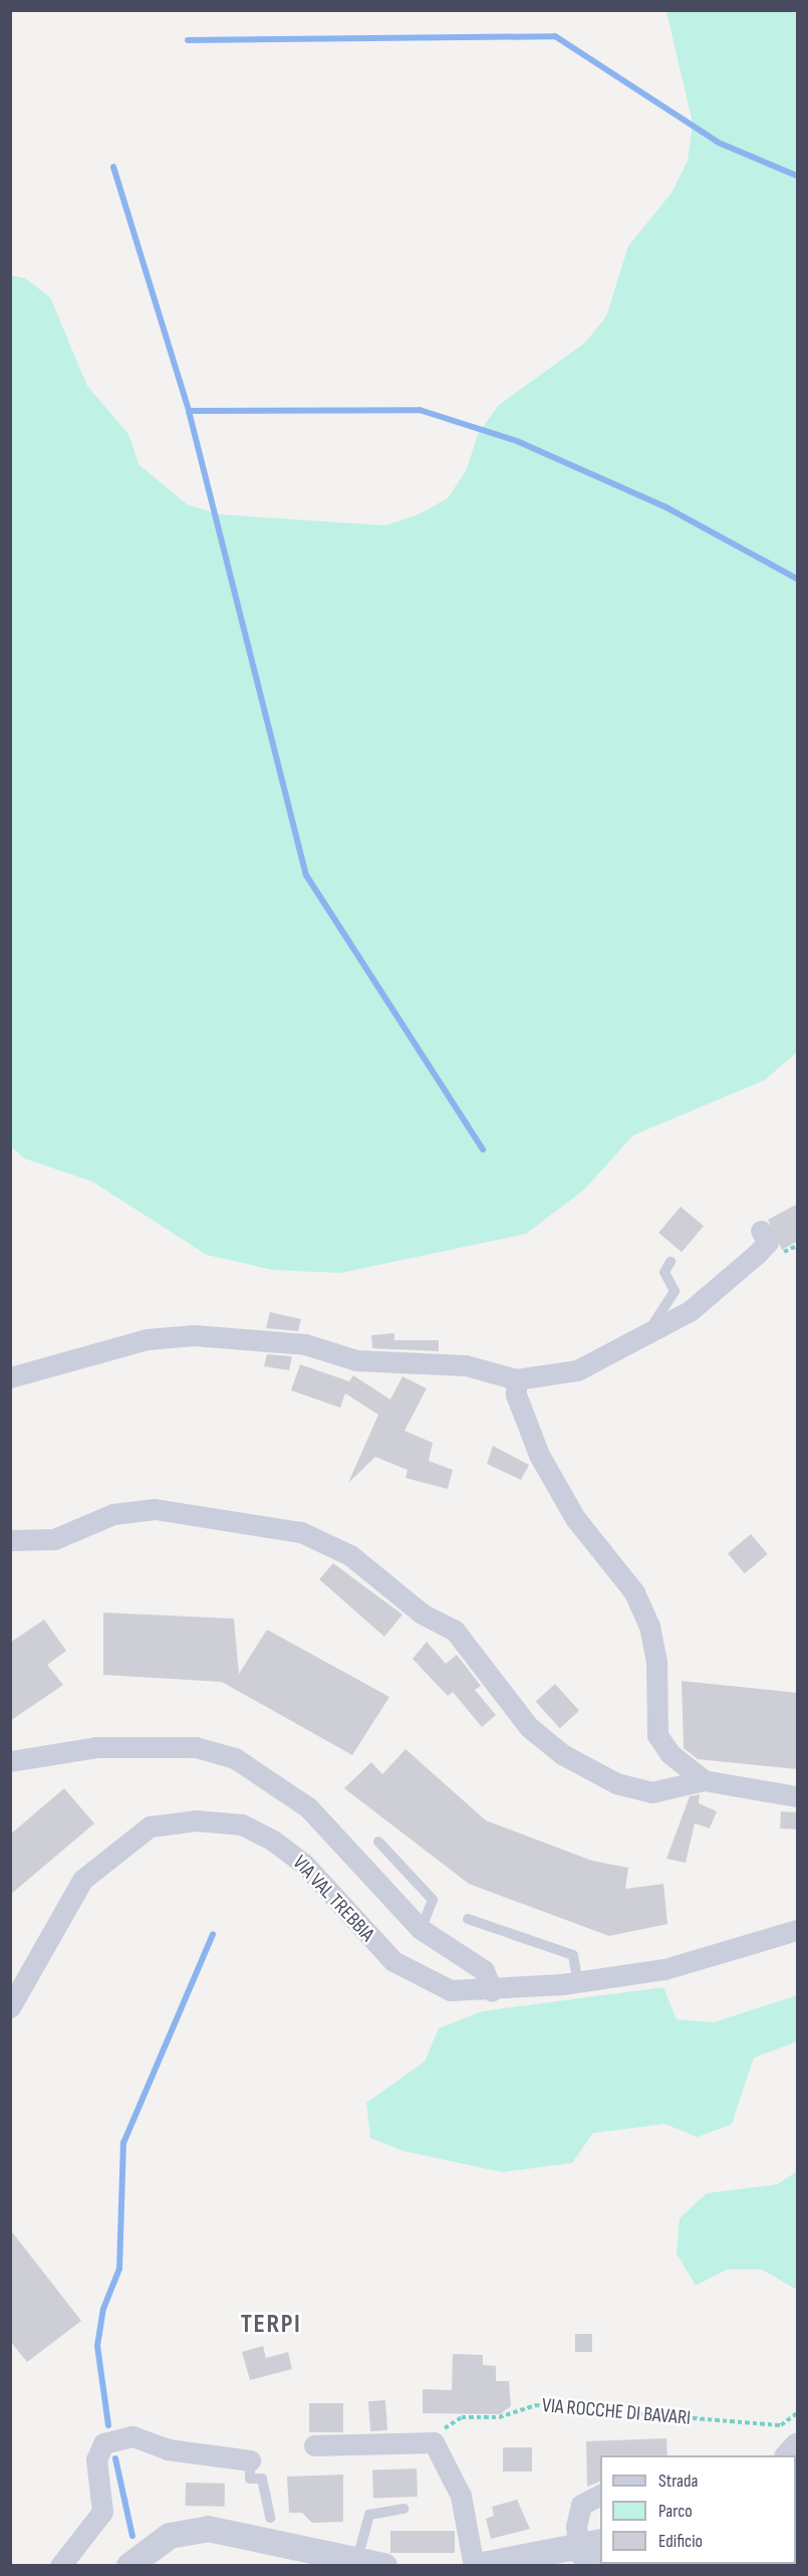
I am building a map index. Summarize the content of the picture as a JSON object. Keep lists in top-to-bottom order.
{
  "streets": {
    "street": ["VIA VAL TREBBIA"],
    "path": ["VIA ROCCHE DI BAVARI"]
  },
  "districts": ["TERPI"],
  "legend": ["Strada", "Parco", "Edificio"]
}
